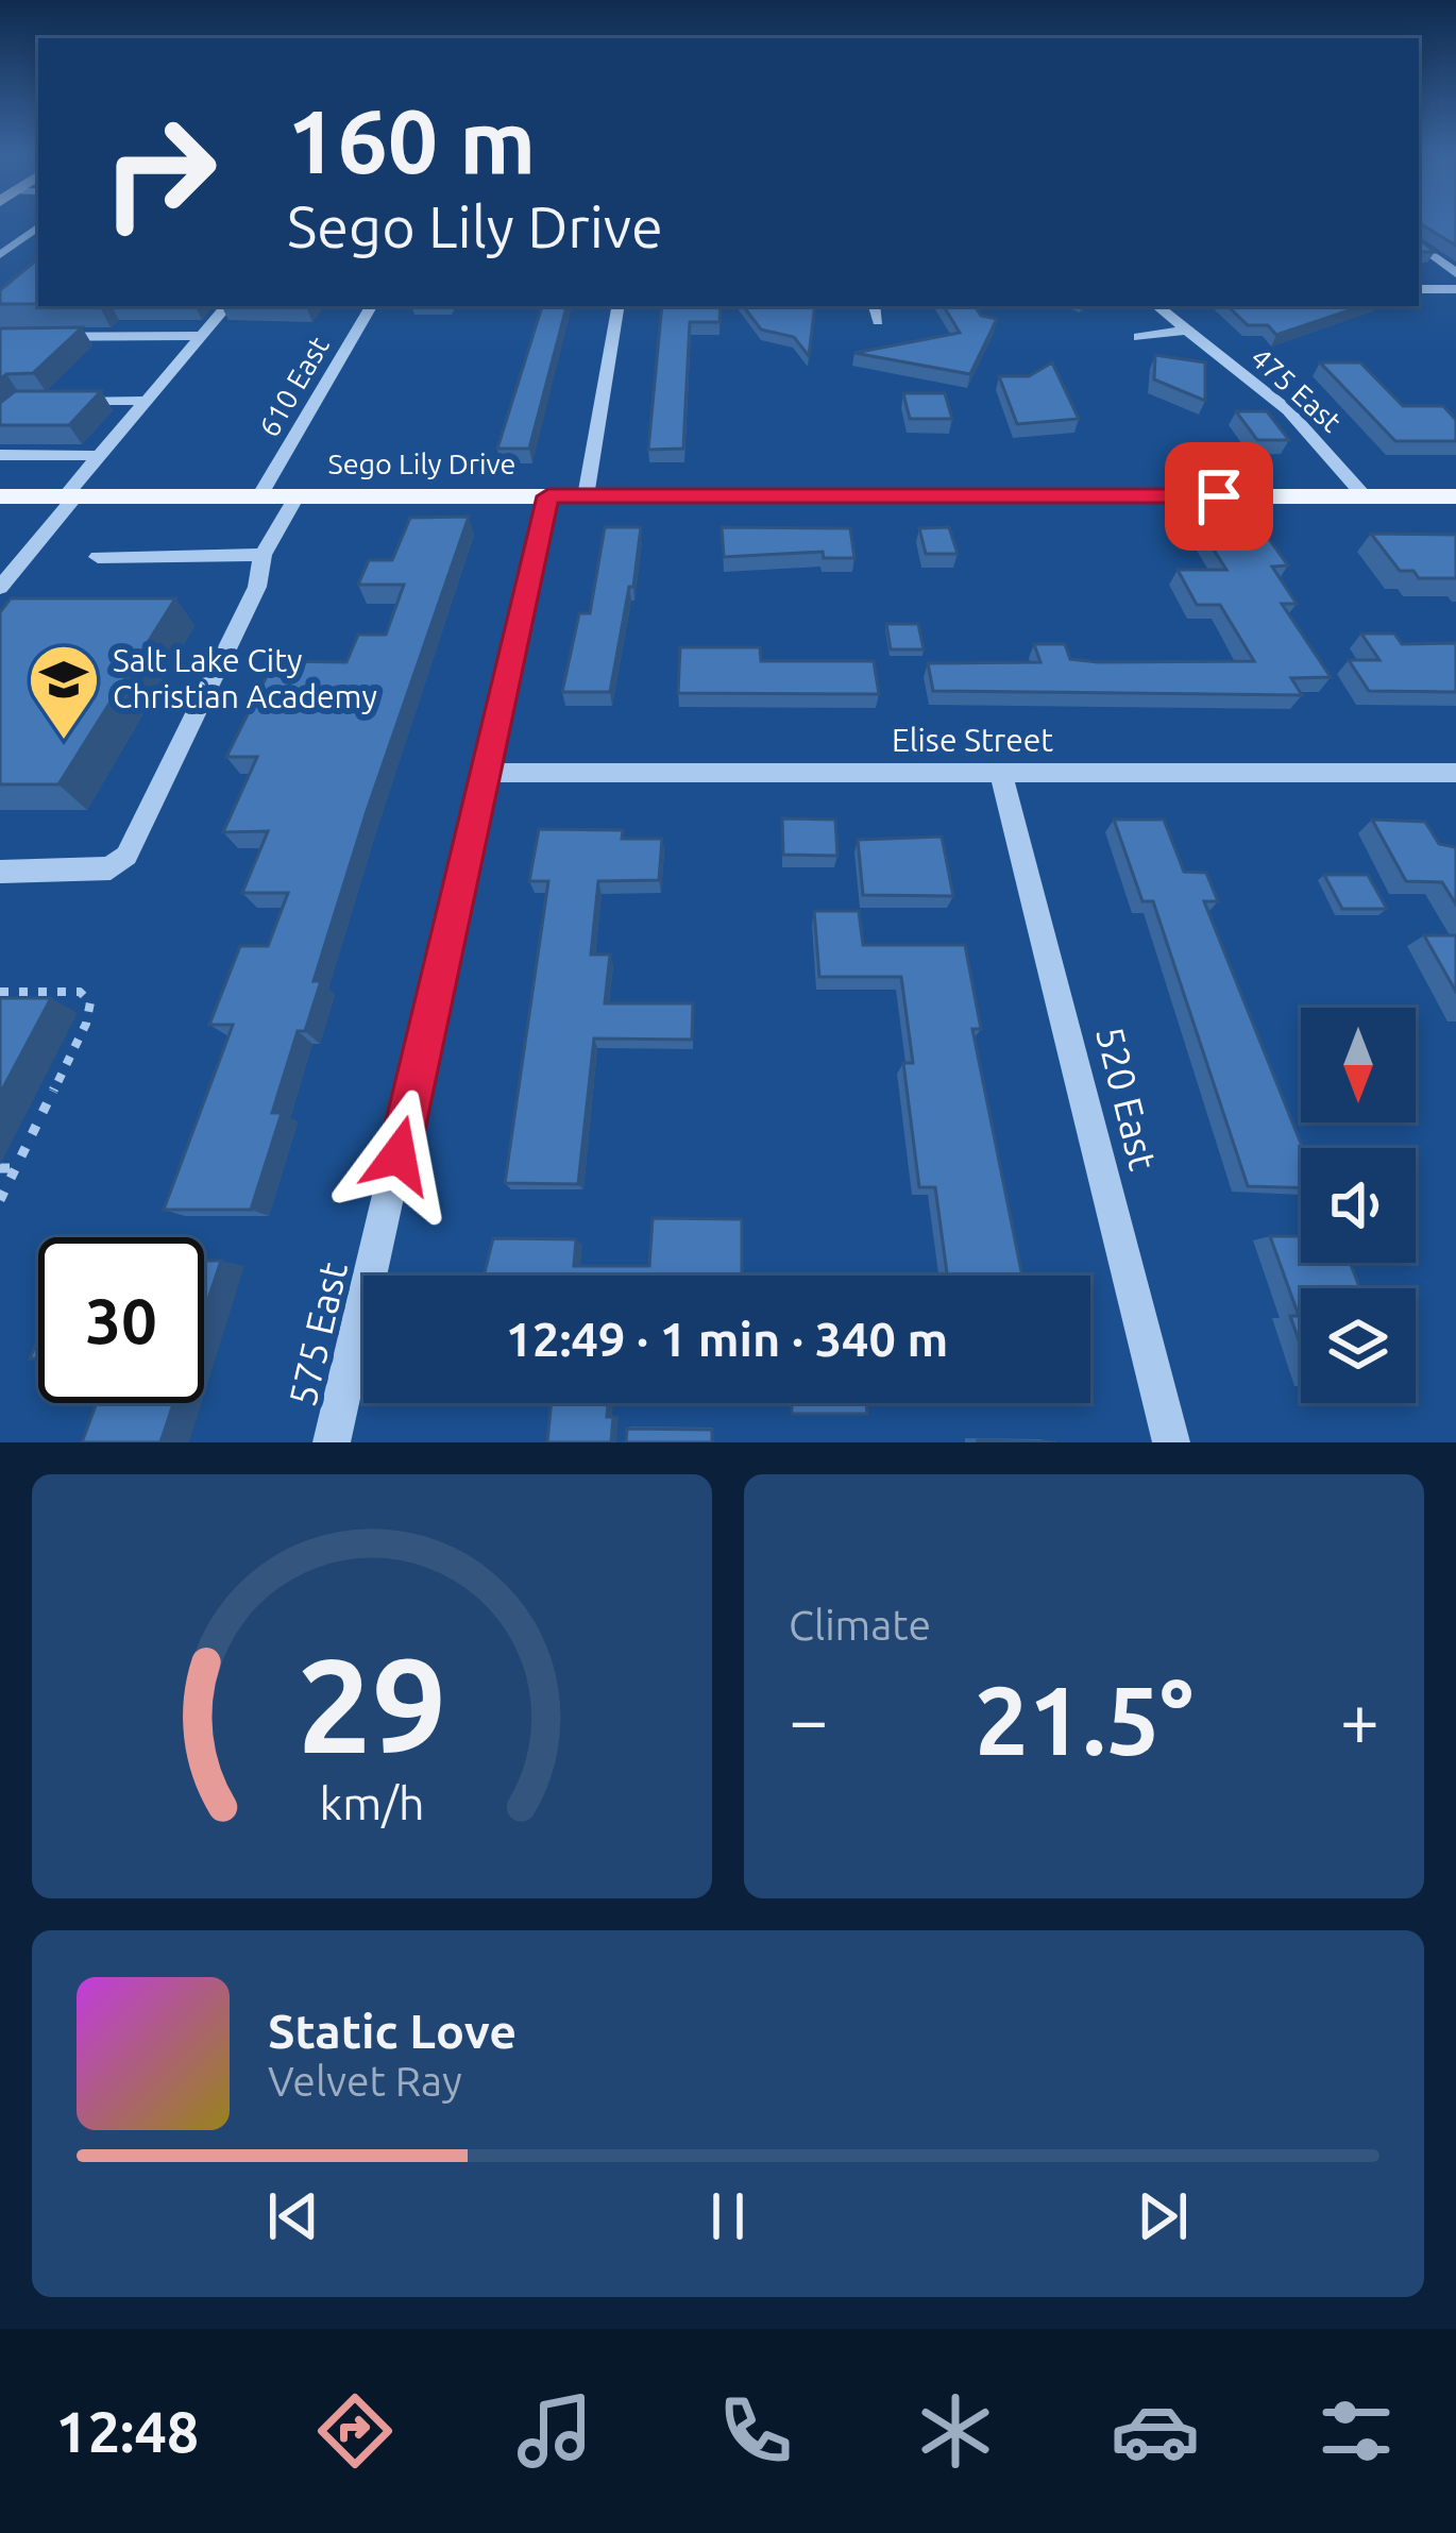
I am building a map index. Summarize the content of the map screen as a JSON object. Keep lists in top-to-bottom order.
{
  "streets": {
    "main road": ["Sego Lily Drive"],
    "street": [
      "610 East",
      "475 East",
      "Elise Street",
      "520 East",
      "575 East"
    ]
  },
  "crossings": [
    ["610 East", "Sego Lily Drive"],
    ["475 East", "Sego Lily Drive"],
    ["Sego Lily Drive", "575 East"],
    ["Elise Street", "520 East"],
    ["Elise Street", "575 East"]
  ],
  "places": {
    "school or university": ["Salt Lake City Christian Academy"]
  },
  "north": "bottom",
  "page": {
    "turn": ["160 m", "Sego Lily Drive"],
    "limit": "30",
    "trip": "12:49 · 1 min · 340 m",
    "tile": "Climate",
    "heat": ["−", "21.5°", "+"],
    "song": ["Static Love", "Velvet Ray"],
    "tabs": "12:48",
    "gauge": ["29", "km/h"]
  }
}
